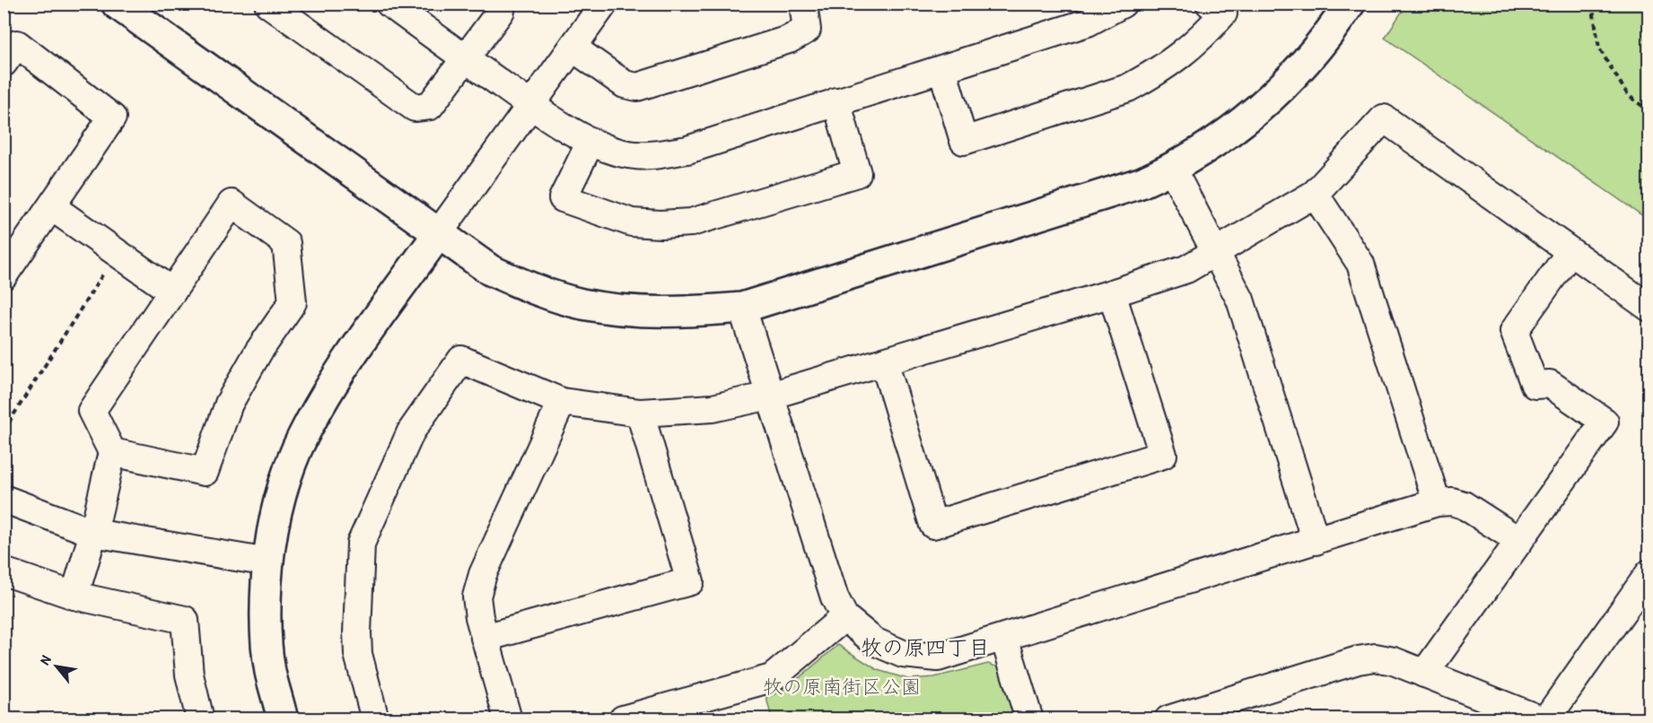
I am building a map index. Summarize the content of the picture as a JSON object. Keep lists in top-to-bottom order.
{
  "districts": ["牧の原四丁目"],
  "parks": ["牧の原南街区公園"],
  "north": "top left"
}
